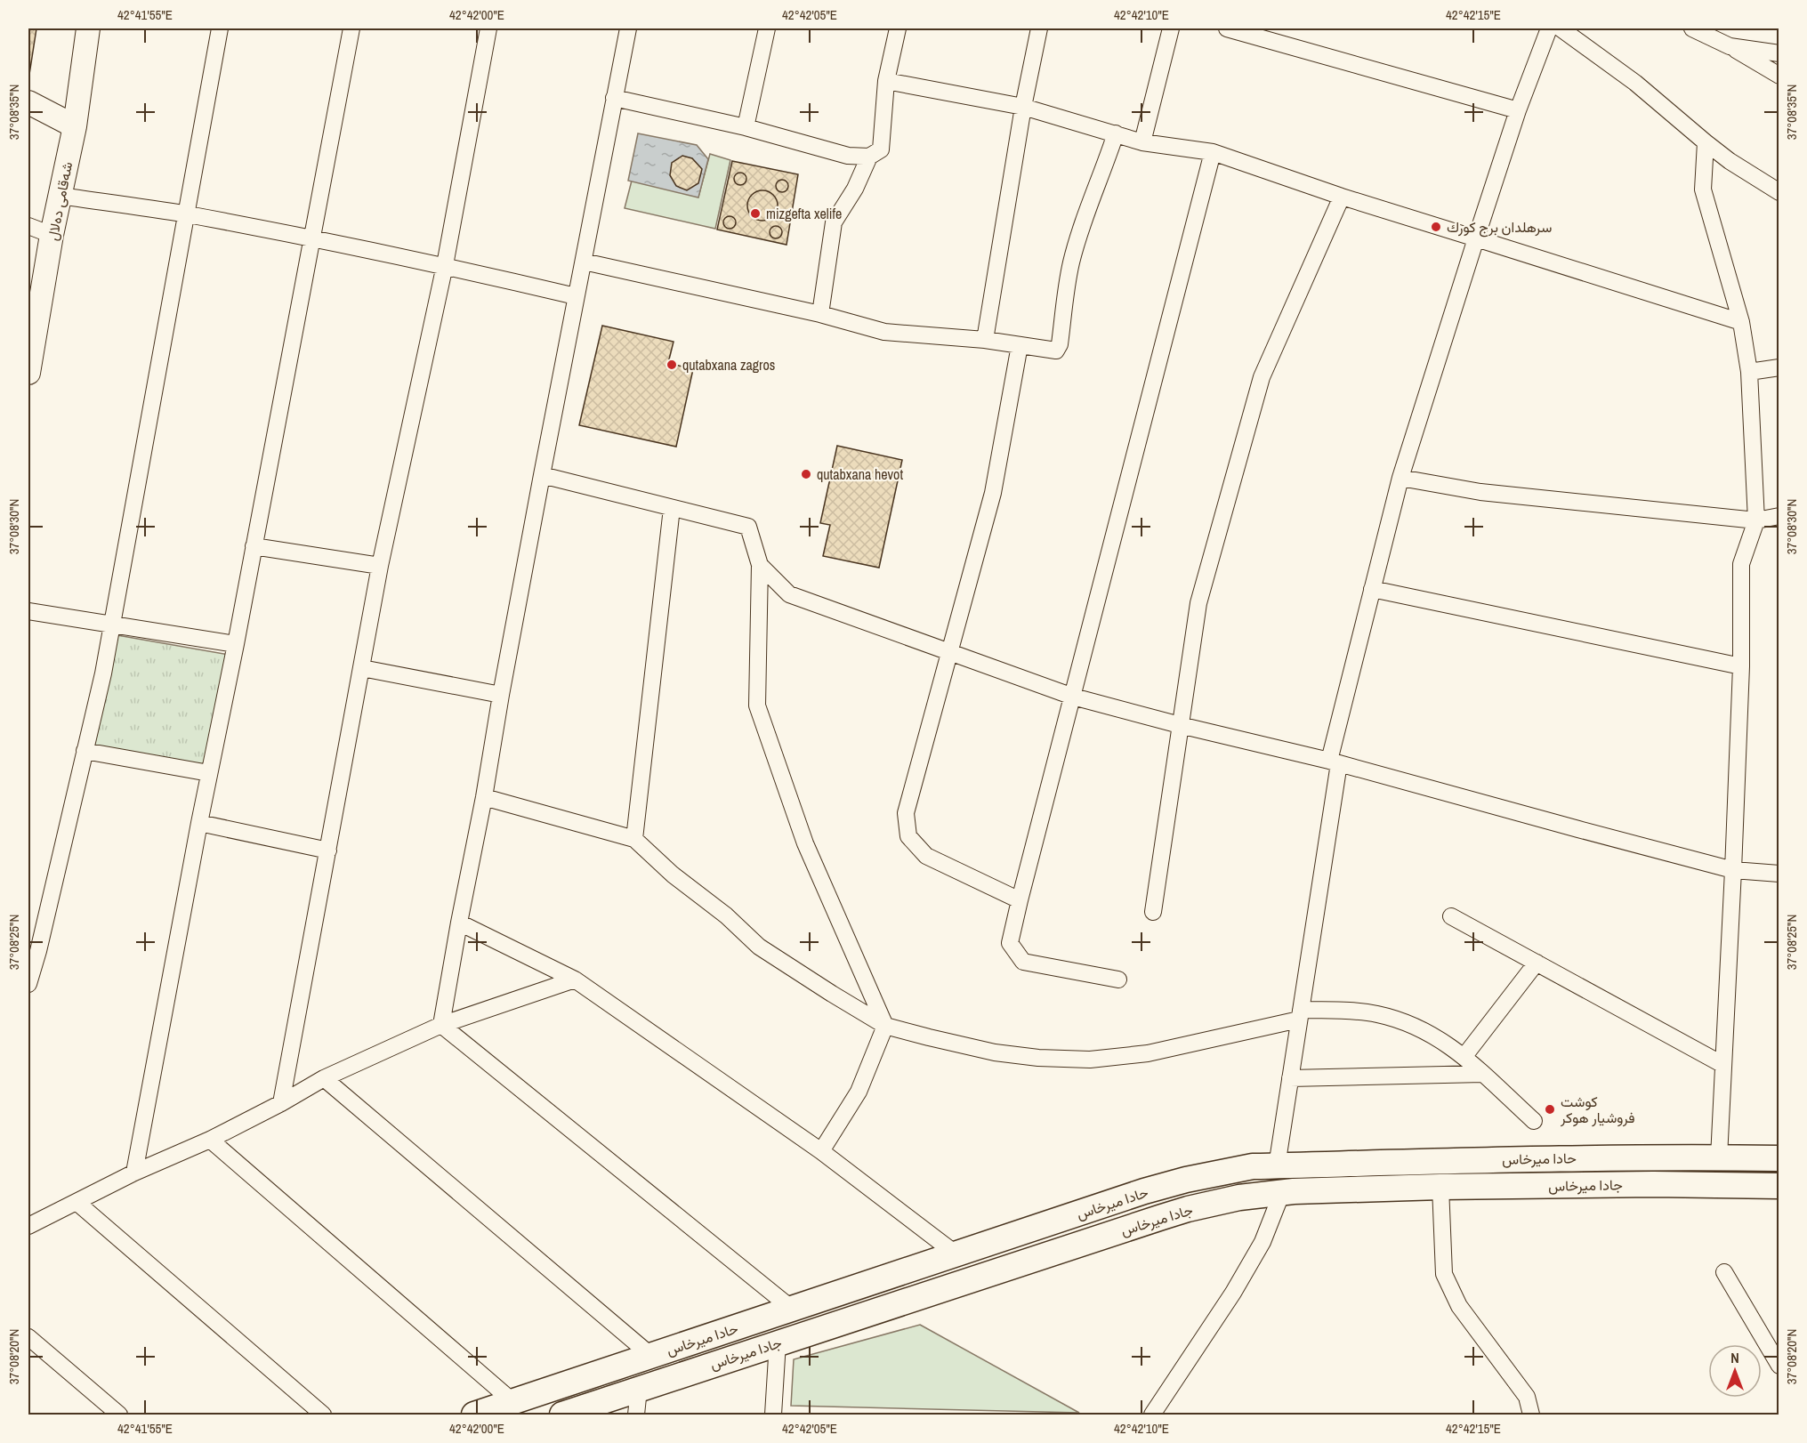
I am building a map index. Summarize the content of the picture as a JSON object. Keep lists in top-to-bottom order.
{
  "streets": {
    "main road": ["شەقامی دەلال", "حادا ميرخاس", "جادا ميرخاس"]
  },
  "places": [
    "mizgefta xelife",
    "سرهلدان برج كورك",
    "qutabxana zagros",
    "qutabxana hevot",
    "كوشت فروشيار هوكر"
  ],
  "north": "top",
  "coordinates": [
    "42°41'55\"E",
    "42°42'00\"E",
    "42°42'05\"E",
    "42°42'10\"E",
    "42°42'15\"E",
    "37°08'35\"N",
    "37°08'30\"N",
    "37°08'25\"N",
    "37°08'20\"N"
  ]
}
